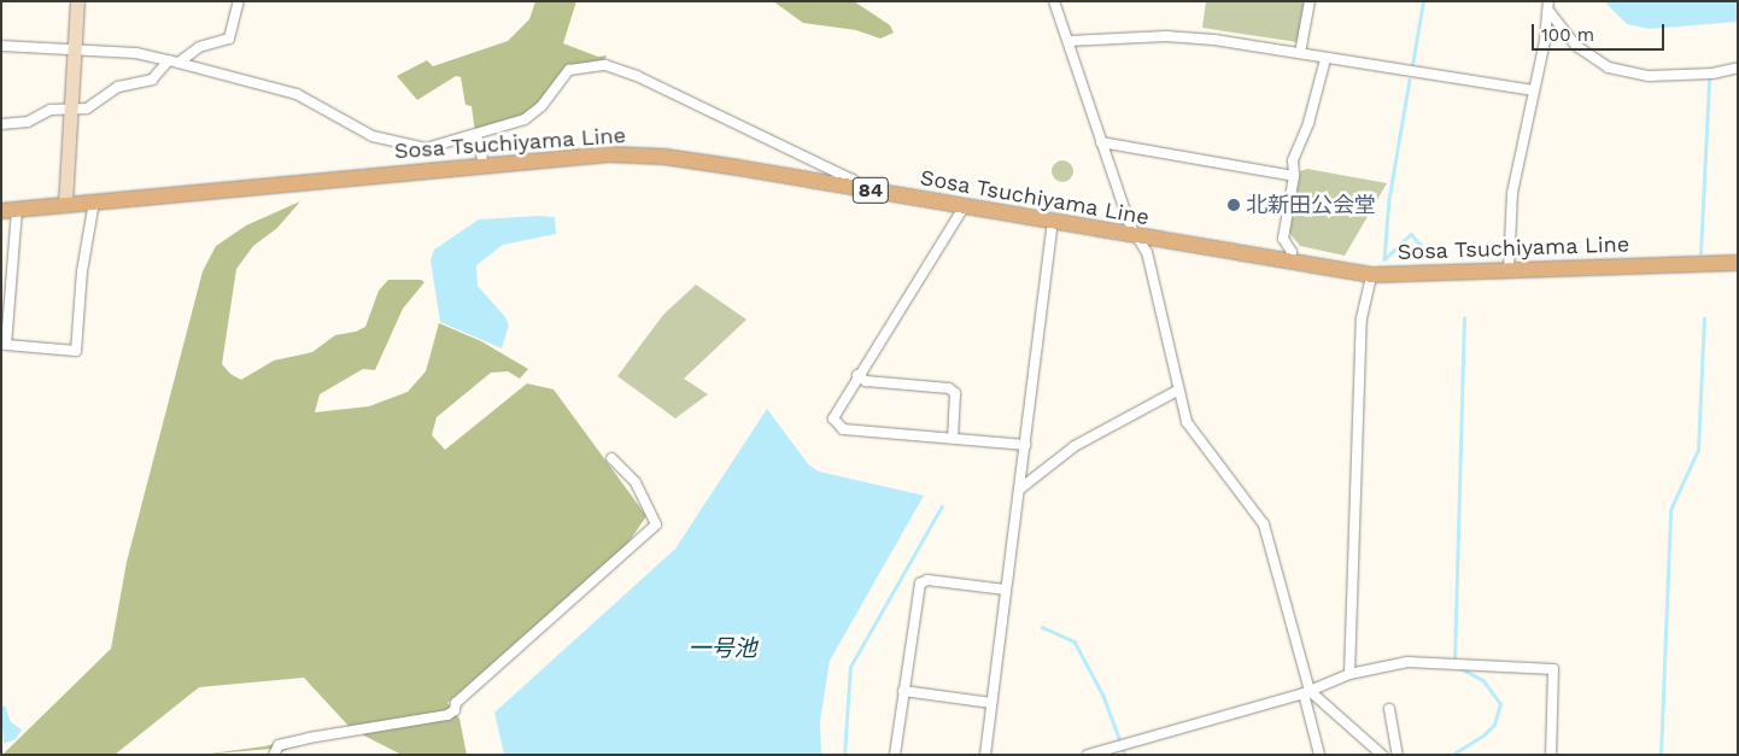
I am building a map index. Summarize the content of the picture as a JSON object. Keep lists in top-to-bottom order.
{
  "streets": {
    "main road": ["Sosa Tsuchiyama Line", "84"]
  },
  "water": ["一号池"],
  "places": ["北新田公会堂"],
  "scale_bar": "100 m"
}
